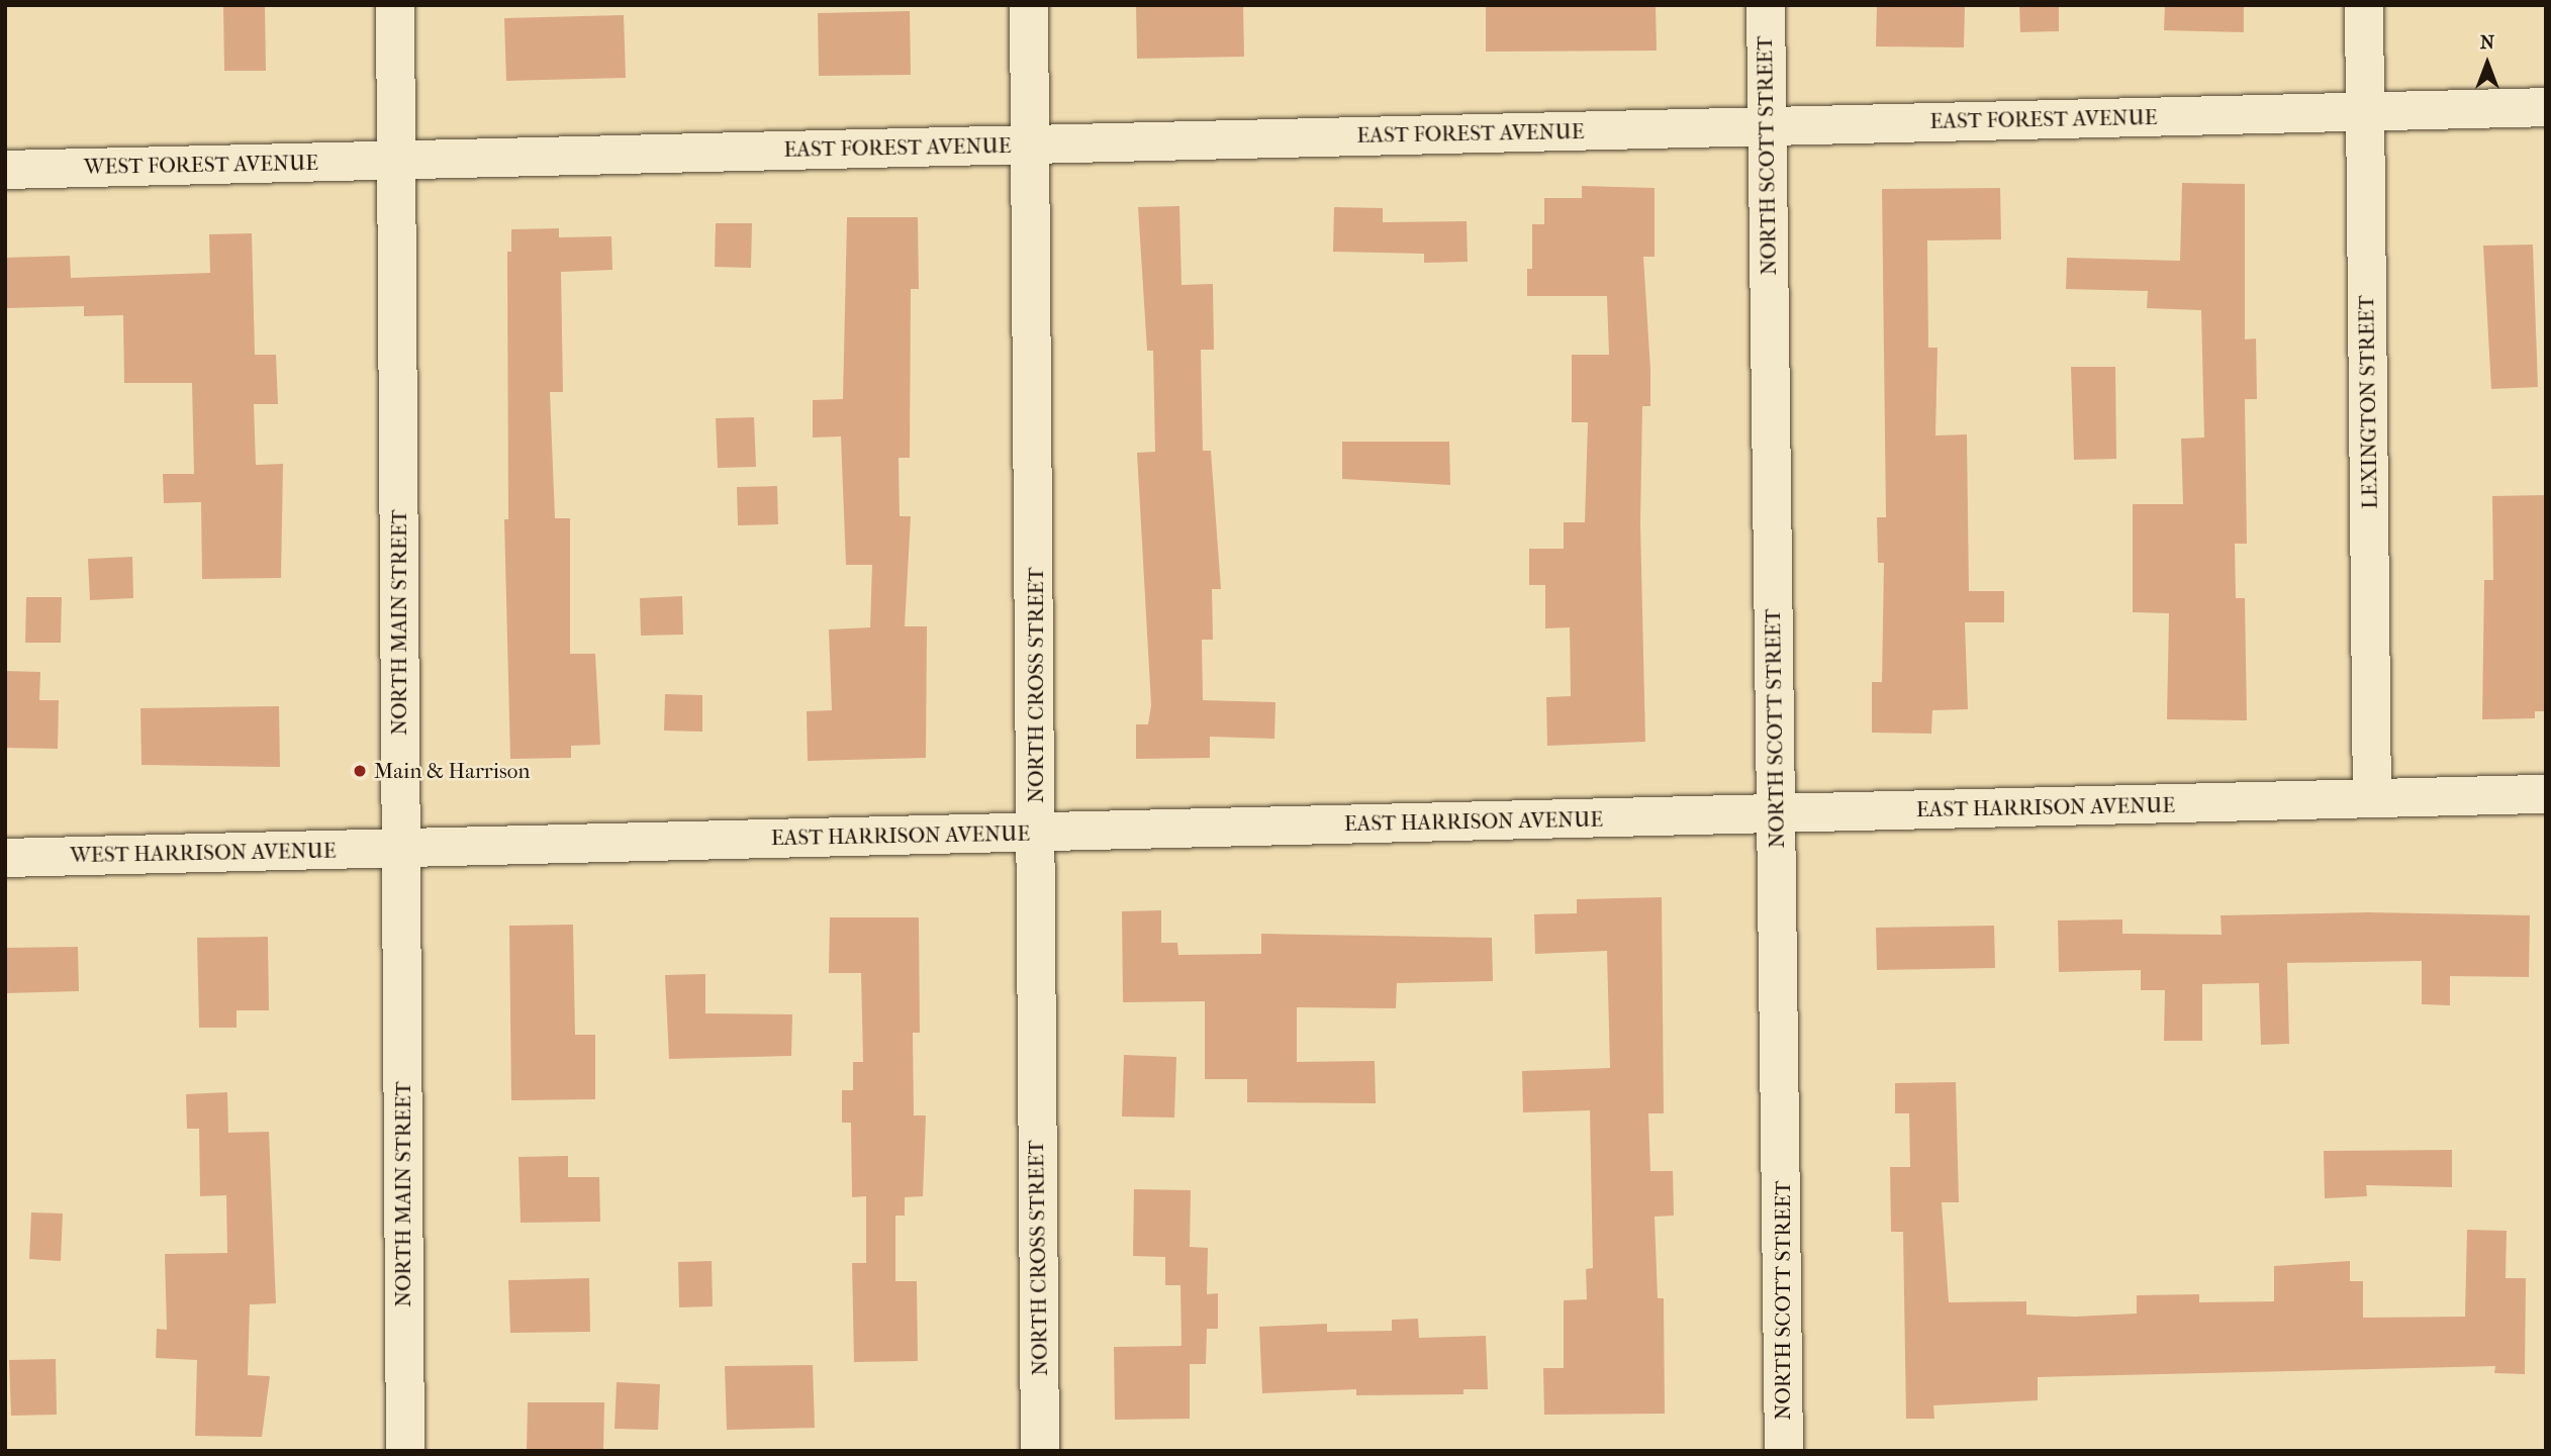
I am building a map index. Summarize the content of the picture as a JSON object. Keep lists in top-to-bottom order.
{
  "streets": {
    "street": [
      "EAST FOREST AVENUE",
      "NORTH SCOTT STREET",
      "WEST FOREST AVENUE",
      "LEXINGTON STREET",
      "NORTH MAIN STREET",
      "NORTH CROSS STREET",
      "EAST HARRISON AVENUE",
      "WEST HARRISON AVENUE"
    ]
  },
  "crossings": [
    ["EAST FOREST AVENUE", "NORTH SCOTT STREET"],
    ["EAST FOREST AVENUE", "WEST FOREST AVENUE"],
    ["EAST FOREST AVENUE", "LEXINGTON STREET"],
    ["EAST FOREST AVENUE", "NORTH MAIN STREET"],
    ["EAST FOREST AVENUE", "NORTH CROSS STREET"],
    ["NORTH SCOTT STREET", "EAST HARRISON AVENUE"],
    ["WEST FOREST AVENUE", "NORTH MAIN STREET"],
    ["LEXINGTON STREET", "EAST HARRISON AVENUE"],
    ["NORTH MAIN STREET", "EAST HARRISON AVENUE"],
    ["NORTH MAIN STREET", "WEST HARRISON AVENUE"],
    ["NORTH CROSS STREET", "EAST HARRISON AVENUE"],
    ["EAST HARRISON AVENUE", "WEST HARRISON AVENUE"]
  ],
  "places": ["Main & Harrison"],
  "north": "top"
}
